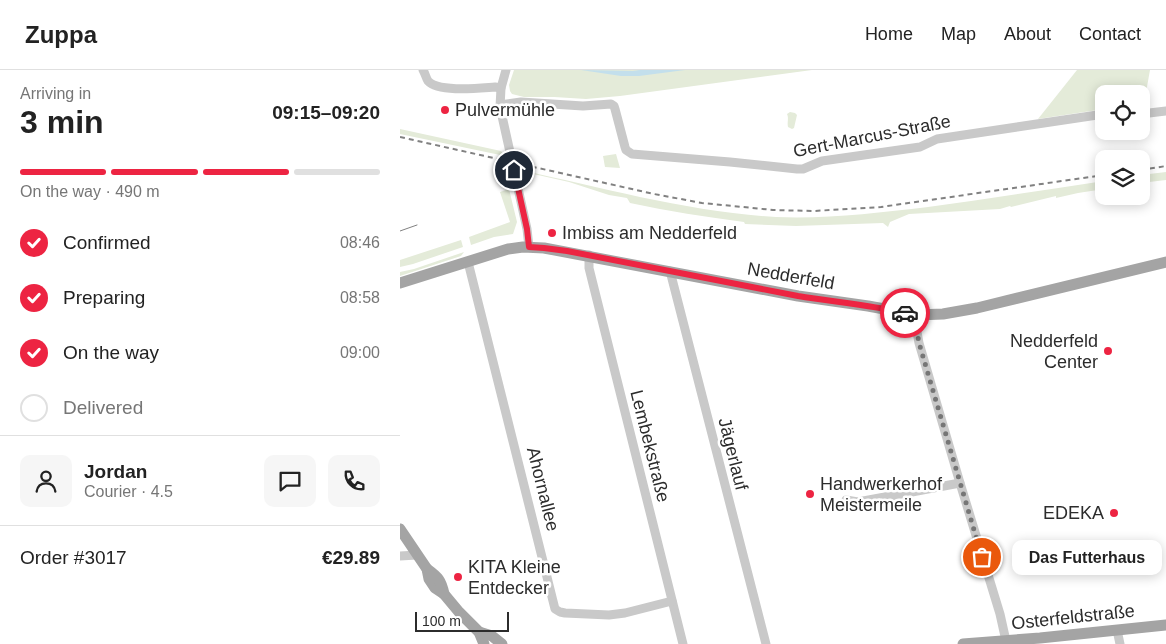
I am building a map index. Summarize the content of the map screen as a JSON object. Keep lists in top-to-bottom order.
{
  "streets": {
    "main road": ["Nedderfeld", "Osterfeldstraße"],
    "street": [
      "Gert-Marcus-Straße",
      "Lembekstraße",
      "Jägerlauf",
      "Ahornallee"
    ]
  },
  "crossings": [
    ["Nedderfeld", "Lembekstraße"],
    ["Nedderfeld", "Jägerlauf"],
    ["Nedderfeld", "Ahornallee"],
    ["Lembekstraße", "Ahornallee"]
  ],
  "places": [
    "Pulvermühle",
    "Imbiss am Nedderfeld",
    "Nedderfeld Center",
    "Handwerkerhof Meistermeile",
    "EDEKA",
    "Das Futterhaus",
    "KITA Kleine Entdecker"
  ],
  "scale_bar": "100 m",
  "page": {
    "header": "Zuppa",
    "nav": [
      "Home",
      "Map",
      "About",
      "Contact"
    ],
    "heading": ["3 min", "Arriving in", "09:15–09:20"],
    "panel": [
      "Jordan",
      "Courier · 4.5",
      "Order #3017",
      "€29.89"
    ],
    "bar": "On the way · 490 m",
    "list": [
      ["Confirmed", "08:46"],
      ["Preparing", "08:58"],
      ["On the way", "09:00"],
      "Delivered"
    ],
    "bubble": "Das Futterhaus",
    "scale": "100 m"
  }
}
